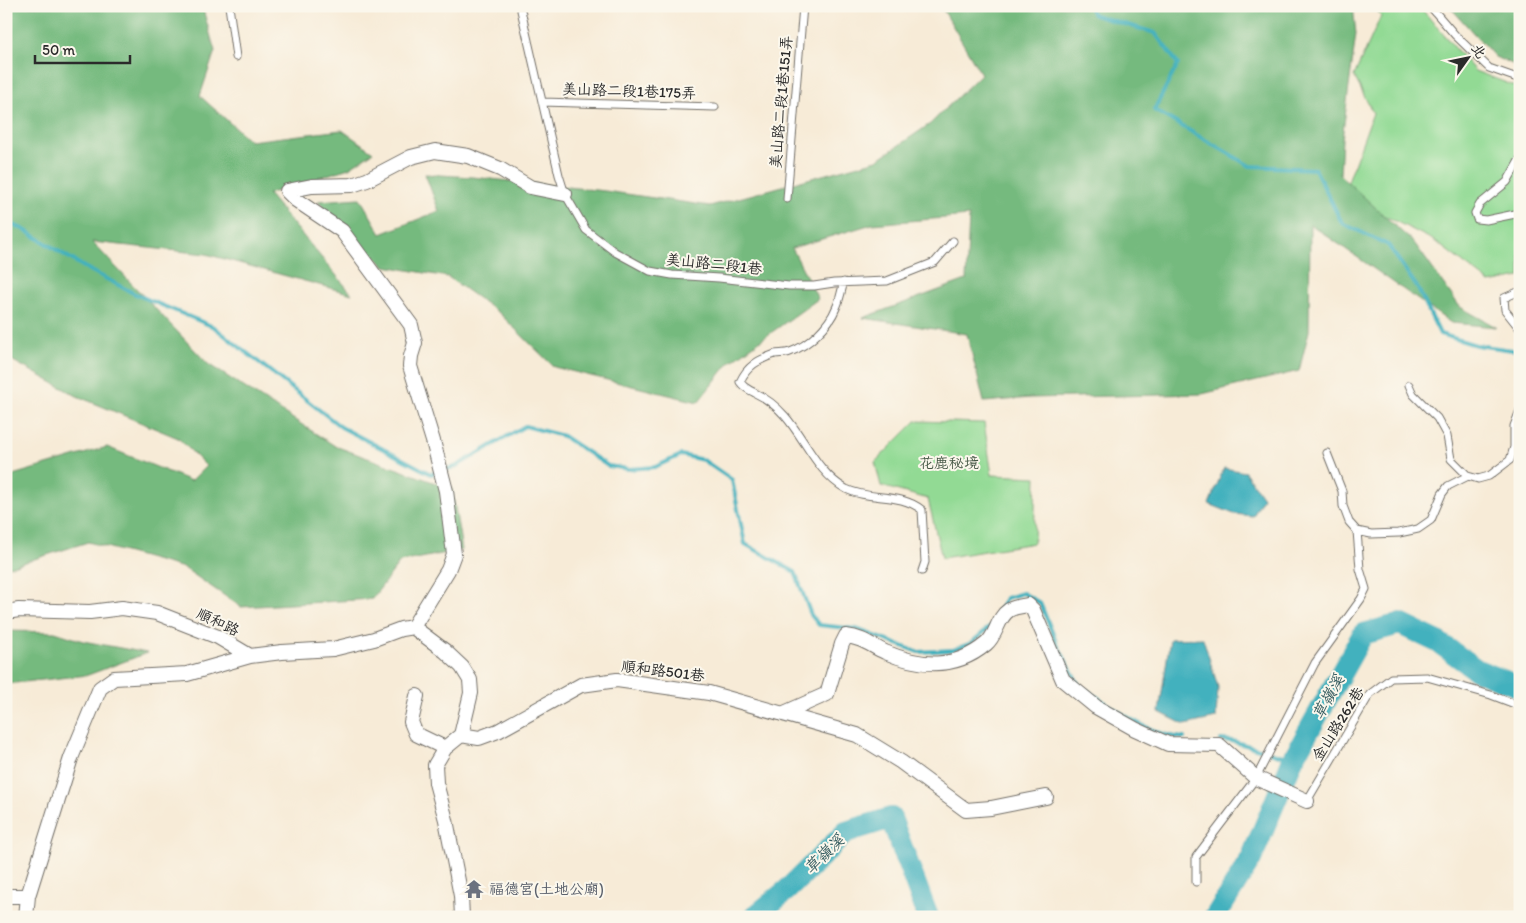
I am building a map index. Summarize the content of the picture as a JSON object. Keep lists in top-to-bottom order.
{
  "streets": {
    "street": ["順和路", "順和路501巷"],
    "lane": [
      "美山路二段1巷175弄",
      "美山路二段1巷151弄",
      "美山路二段1巷",
      "金山路262巷"
    ]
  },
  "crossings": [
    ["美山路二段1巷175弄", "美山路二段1巷"]
  ],
  "water": ["草嶺溪"],
  "parks": ["花鹿秘境"],
  "places": {
    "temple": ["福德宮(土地公廟)"]
  },
  "scale_bar": "50 m",
  "north": "top right"
}
